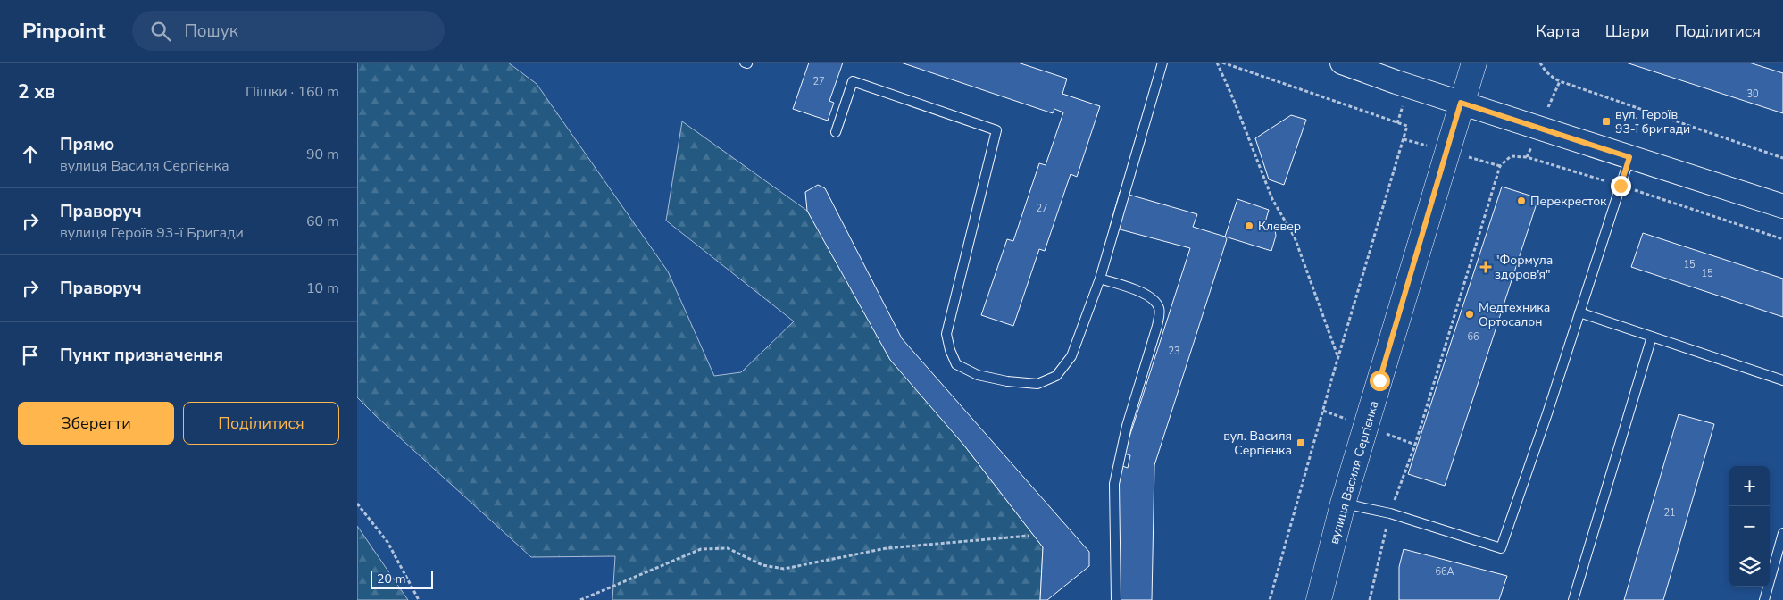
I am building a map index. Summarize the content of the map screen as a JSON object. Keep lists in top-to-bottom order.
{
  "streets": {
    "main road": ["вулиця Василя Сергієнка"]
  },
  "places": {
    "transit": ["вул. Героїв 93-ї бригади", "вул. Василя Сергієнка"],
    "other": ["Перекресток", "Клевер", "Медтехника Ортосалон"],
    "health": ["\"Формула здоров'я\""]
  },
  "house_numbers": [
    "27",
    "30",
    "27",
    "15",
    "15",
    "66",
    "23",
    "21",
    "66А"
  ],
  "scale_bar": "20 m",
  "page": {
    "header": "Pinpoint",
    "search": "Пошук",
    "nav": ["Карта", "Шари", "Поділитися"],
    "heading": ["2 хв", "Пішки · 160 m"],
    "list": [
      ["Прямо", "вулиця Василя Сергієнка", "90 m"],
      ["Праворуч", "вулиця Героїв 93-ї Бригади", "60 m"],
      ["Праворуч", "10 m"],
      "Пункт призначення"
    ],
    "buttons": ["Зберегти", "Поділитися"],
    "map_buttons": ["+", "−"],
    "scale": "20 m"
  }
}
